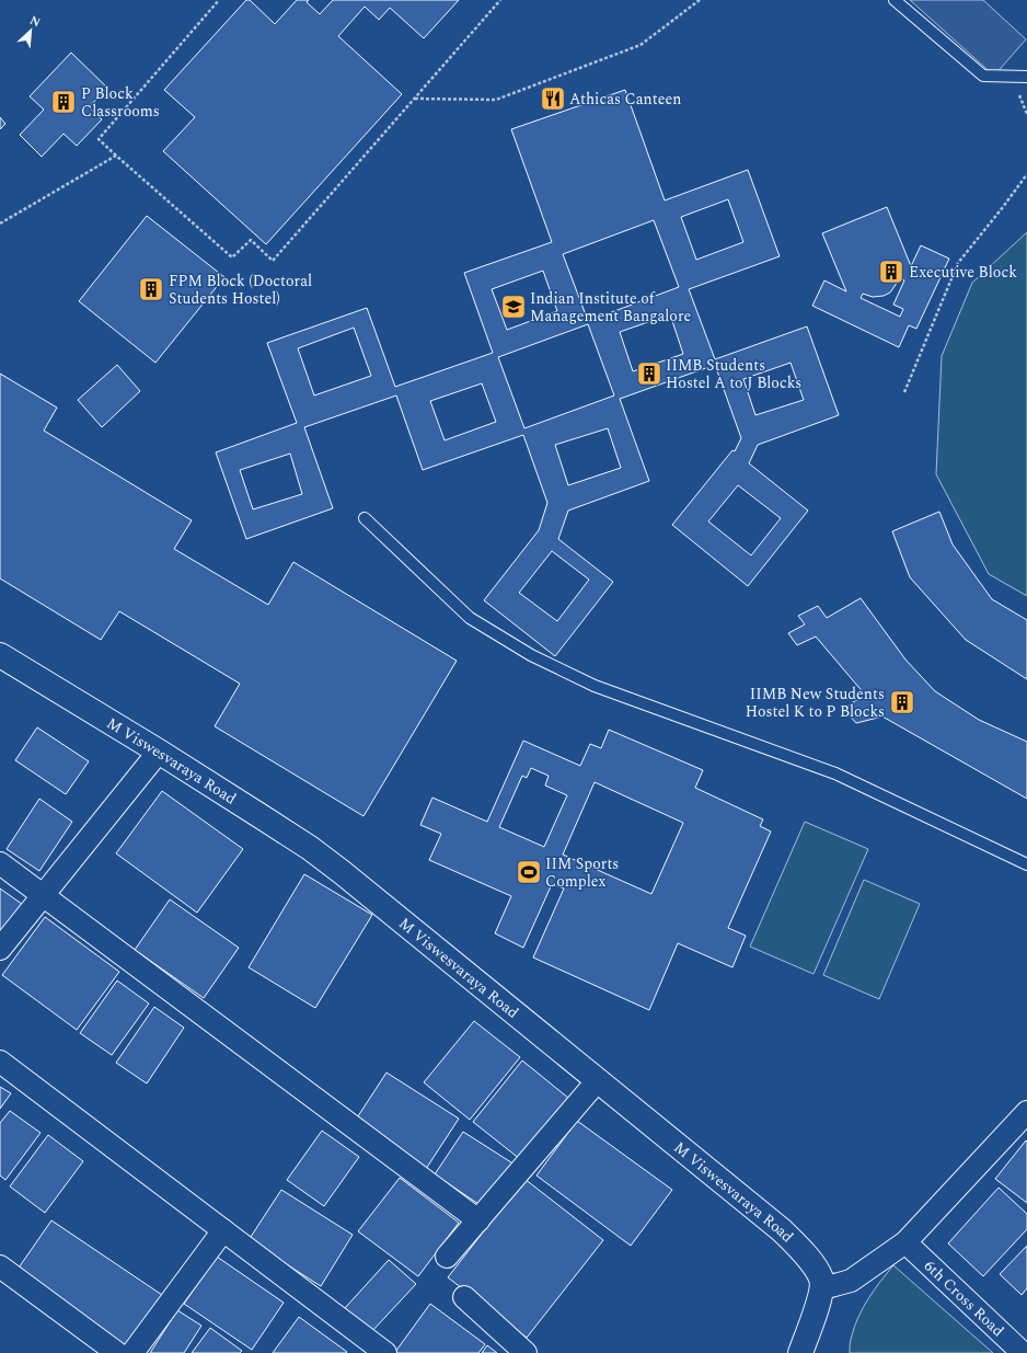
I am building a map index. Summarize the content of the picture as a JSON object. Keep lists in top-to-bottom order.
{
  "streets": {
    "street": ["M Viswesvaraya Road", "6th Cross Road"]
  },
  "places": {
    "restaurant": ["Athicas Canteen"],
    "building": [
      "P Block Classrooms",
      "Executive Block",
      "FPM Block (Doctoral Students Hostel)",
      "IIMB Students Hostel A to J Blocks",
      "IIMB New Students Hostel K to P Blocks"
    ],
    "school or university": ["Indian Institute of Management Bangalore"],
    "sports": ["IIM Sports Complex"]
  },
  "north": "top right"
}
